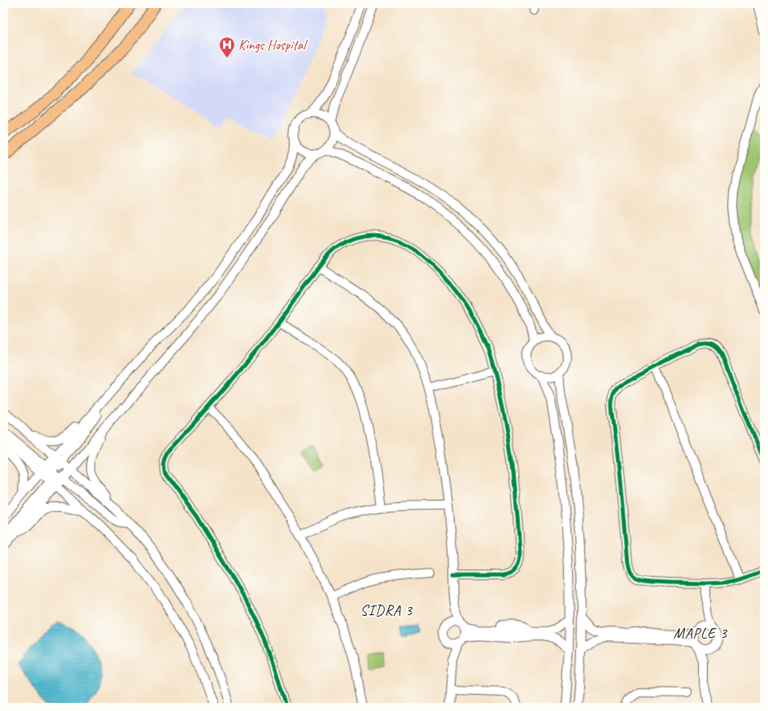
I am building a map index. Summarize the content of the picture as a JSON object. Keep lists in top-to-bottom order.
{
  "districts": ["SIDRA 3", "MAPLE 3"],
  "places": {
    "hospital": ["Kings Hospital"]
  }
}
